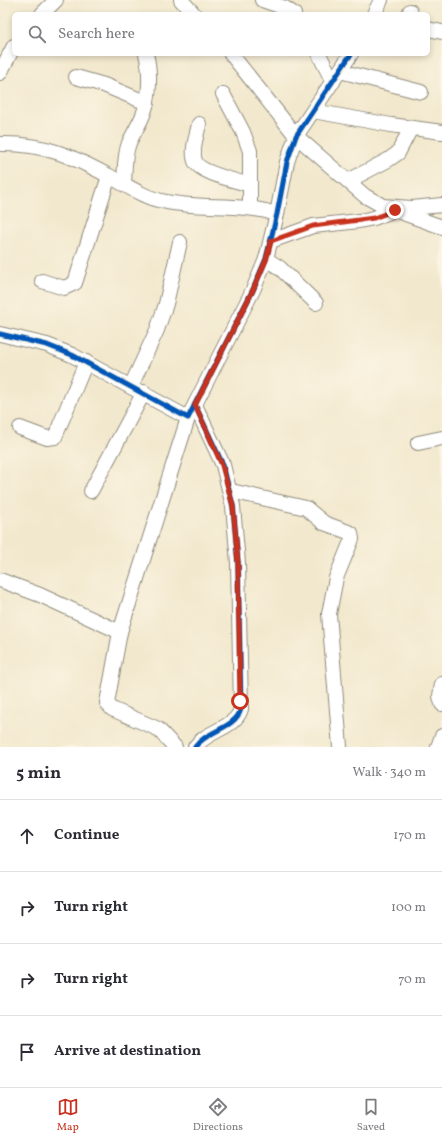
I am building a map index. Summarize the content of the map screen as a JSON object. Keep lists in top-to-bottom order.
{
  "page": {
    "search": "Search here",
    "heading": ["5 min", "Walk · 340 m"],
    "list": [
      ["Continue", "170 m"],
      ["Turn right", "100 m"],
      ["Turn right", "70 m"],
      "Arrive at destination"
    ],
    "nav": ["Map", "Directions", "Saved"]
  }
}
